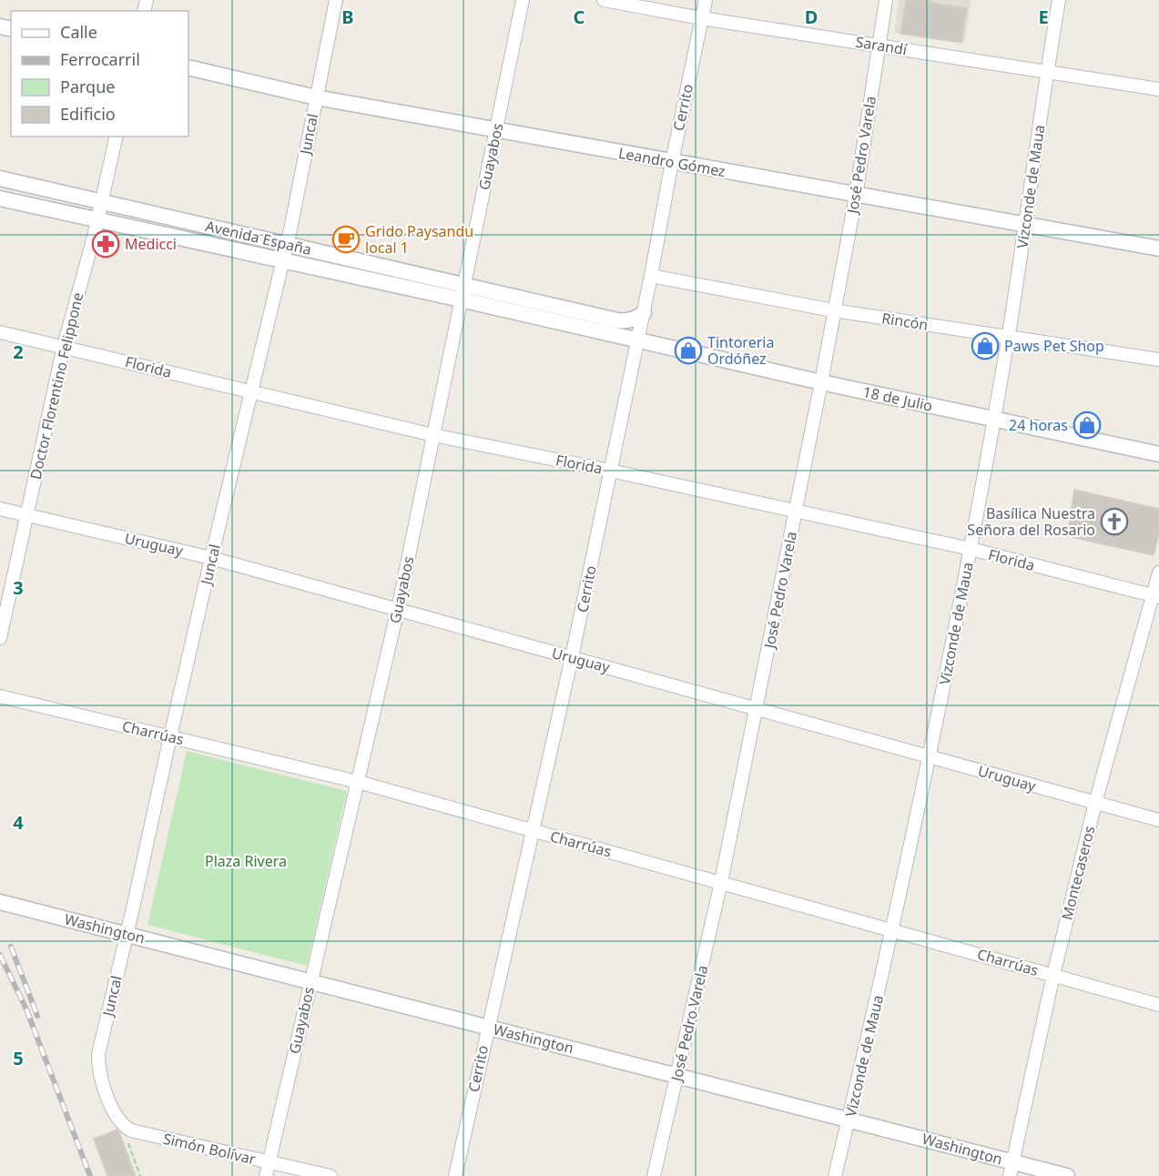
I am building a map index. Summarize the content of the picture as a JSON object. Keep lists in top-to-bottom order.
{
  "streets": {
    "street": [
      "Sarandí",
      "Cerrito",
      "Juncal",
      "José Pedro Varela",
      "Guayabos",
      "Leandro Gómez",
      "Vizconde de Maua",
      "Avenida España",
      "Rincón",
      "Florida",
      "Doctor Florentino Felippone",
      "18 de Julio",
      "Uruguay",
      "Charrúas",
      "Montecaseros",
      "Washington",
      "Simón Bolívar"
    ]
  },
  "crossings": [
    ["Sarandí", "Cerrito"],
    ["Sarandí", "José Pedro Varela"],
    ["Sarandí", "Vizconde de Maua"],
    ["Cerrito", "Leandro Gómez"],
    ["Cerrito", "Avenida España"],
    ["Cerrito", "Rincón"],
    ["Cerrito", "Florida"],
    ["Cerrito", "18 de Julio"],
    ["Cerrito", "Uruguay"],
    ["Cerrito", "Charrúas"],
    ["Cerrito", "Washington"],
    ["Juncal", "Leandro Gómez"],
    ["Juncal", "Avenida España"],
    ["Juncal", "Florida"],
    ["Juncal", "Uruguay"],
    ["Juncal", "Charrúas"],
    ["Juncal", "Washington"],
    ["Juncal", "Simón Bolívar"],
    ["José Pedro Varela", "Leandro Gómez"],
    ["José Pedro Varela", "Rincón"],
    ["José Pedro Varela", "Florida"],
    ["José Pedro Varela", "18 de Julio"],
    ["José Pedro Varela", "Uruguay"],
    ["José Pedro Varela", "Charrúas"],
    ["José Pedro Varela", "Washington"],
    ["Guayabos", "Leandro Gómez"],
    ["Guayabos", "Avenida España"],
    ["Guayabos", "Florida"],
    ["Guayabos", "Uruguay"],
    ["Guayabos", "Charrúas"],
    ["Guayabos", "Washington"],
    ["Guayabos", "Simón Bolívar"],
    ["Leandro Gómez", "Vizconde de Maua"],
    ["Vizconde de Maua", "Rincón"],
    ["Vizconde de Maua", "Florida"],
    ["Vizconde de Maua", "18 de Julio"],
    ["Vizconde de Maua", "Uruguay"],
    ["Vizconde de Maua", "Charrúas"],
    ["Vizconde de Maua", "Washington"],
    ["Avenida España", "Doctor Florentino Felippone"],
    ["Avenida España", "18 de Julio"],
    ["Florida", "Doctor Florentino Felippone"],
    ["Florida", "Montecaseros"],
    ["Doctor Florentino Felippone", "Uruguay"],
    ["Uruguay", "Montecaseros"],
    ["Charrúas", "Montecaseros"],
    ["Montecaseros", "Washington"]
  ],
  "parks": ["Plaza Rivera"],
  "places": {
    "cafe": ["Grido Paysandu local 1"],
    "pharmacy": ["Medicci"],
    "shop": ["Paws Pet Shop", "Tintoreria Ordóñez", "24 horas"],
    "church": ["Basílica Nuestra Señora del Rosario"]
  },
  "legend": [
    "Calle",
    "Ferrocarril",
    "Parque",
    "Edificio"
  ],
  "grid": {
    "columns": [
      "B",
      "C",
      "D",
      "E"
    ],
    "rows": [
      "2",
      "3",
      "4",
      "5"
    ]
  }
}
